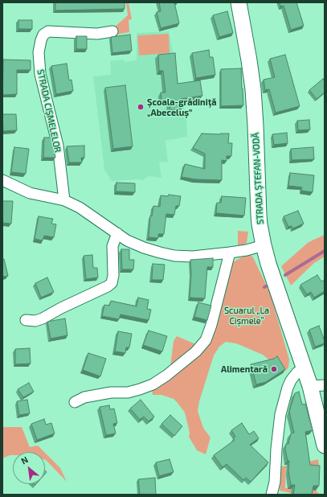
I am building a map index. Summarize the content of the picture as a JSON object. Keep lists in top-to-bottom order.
{
  "streets": {
    "street": ["STRADA CIȘMELELOR", "STRADA ȘTEFAN-VODĂ"]
  },
  "parks": ["Scuarul „La Cișmele”"],
  "places": ["Şcoala-grădiniţă „Abeceluş”", "Alimentară"],
  "north": "top left"
}
